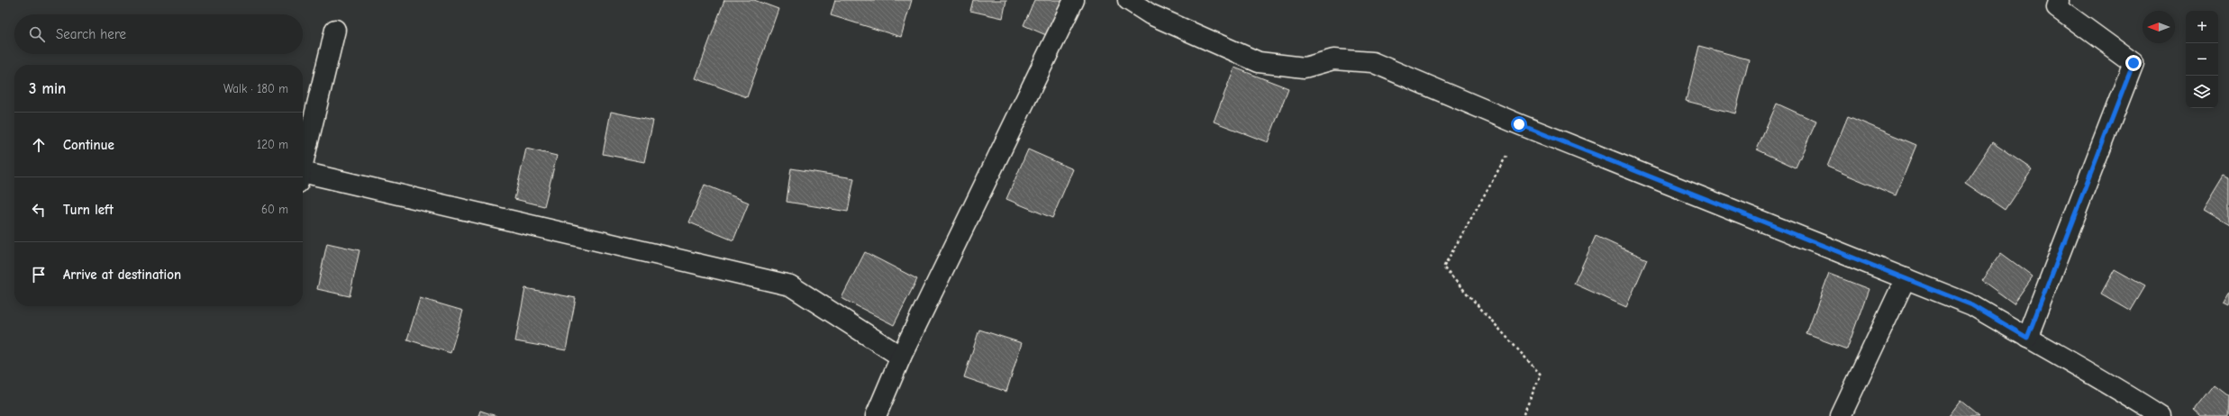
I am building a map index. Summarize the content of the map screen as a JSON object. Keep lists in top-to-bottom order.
{
  "north": "left",
  "page": {
    "map_buttons": ["+", "−"],
    "search": "Search here",
    "heading": ["3 min", "Walk · 180 m"],
    "list": [
      ["Continue", "120 m"],
      ["Turn left", "60 m"],
      "Arrive at destination"
    ]
  }
}
